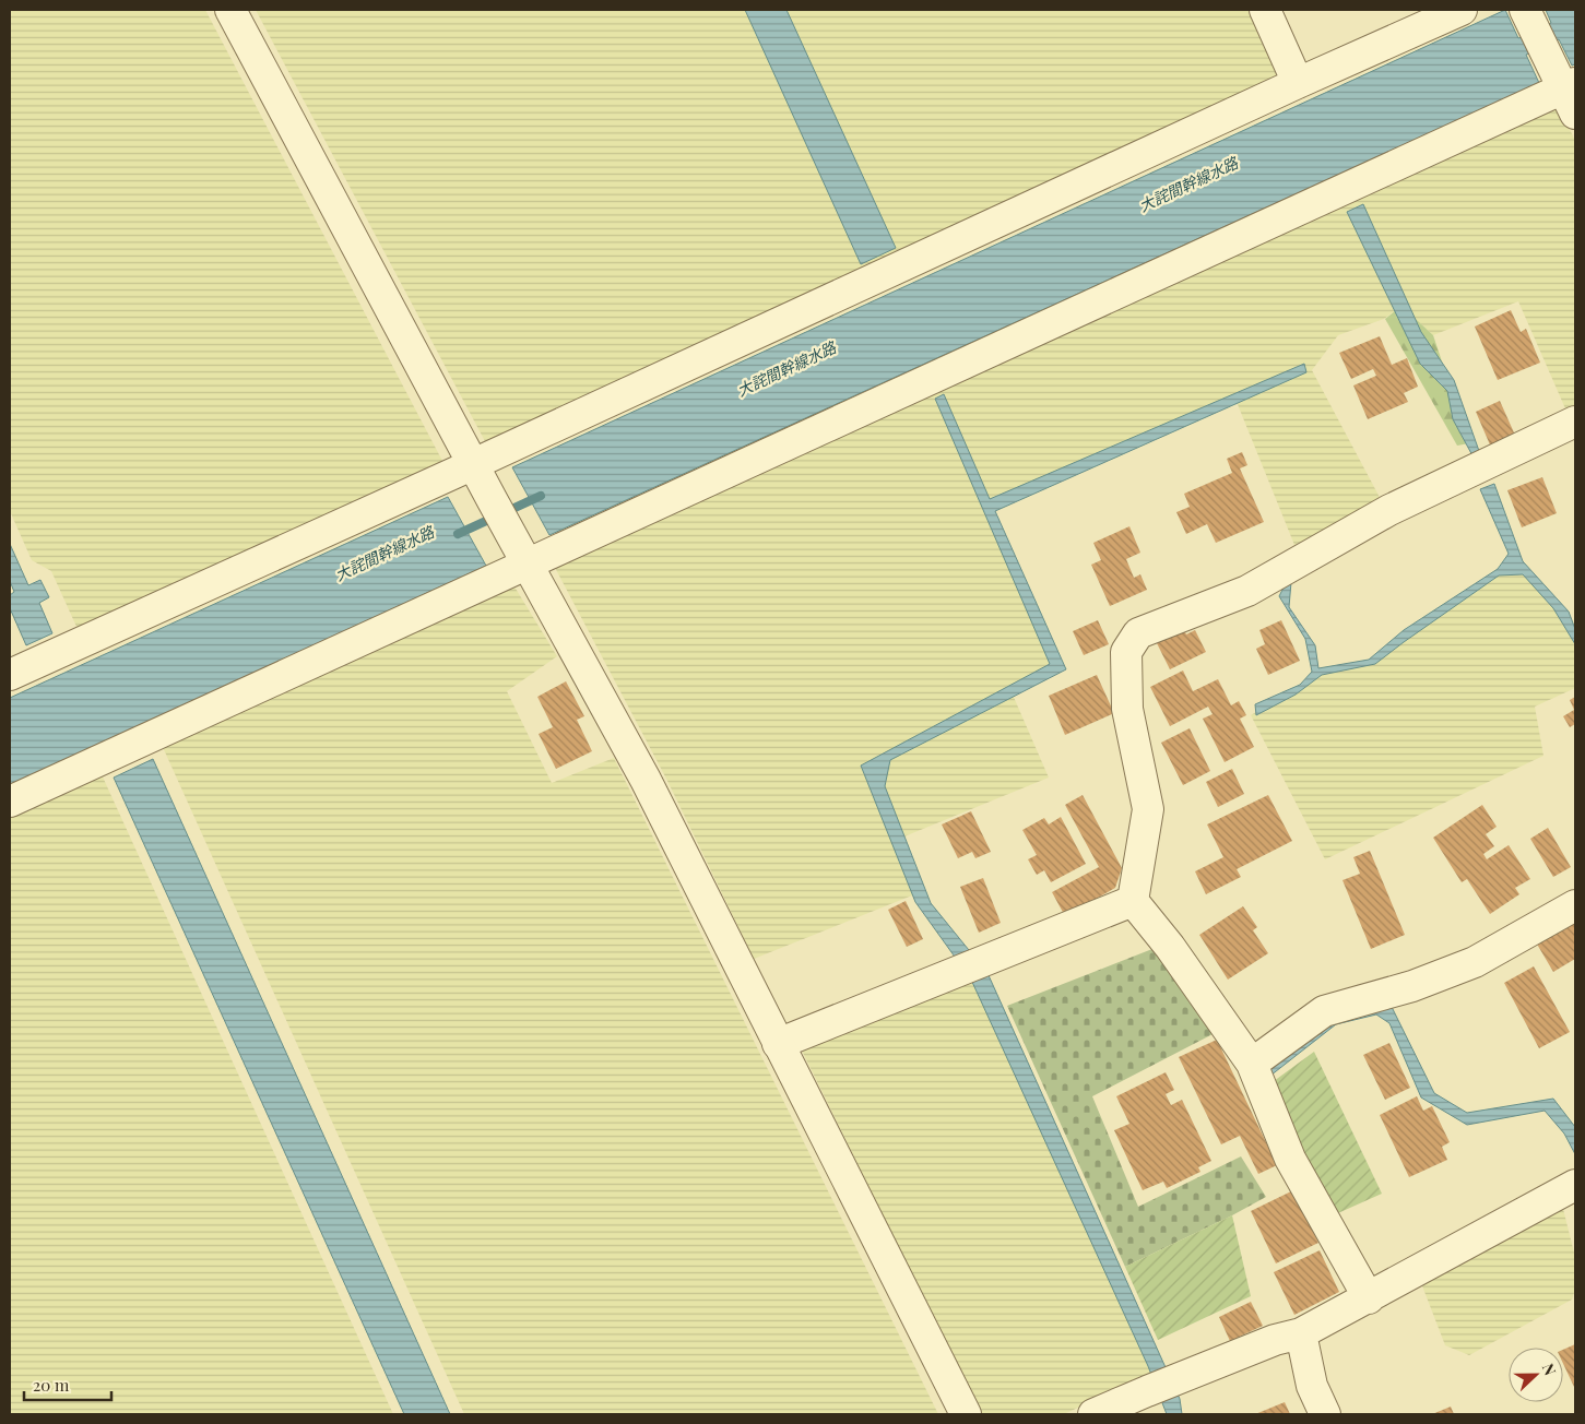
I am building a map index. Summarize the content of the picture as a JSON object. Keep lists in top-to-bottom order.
{
  "water": ["大詫間幹線水路"],
  "scale_bar": "20 m",
  "north": "right"
}
